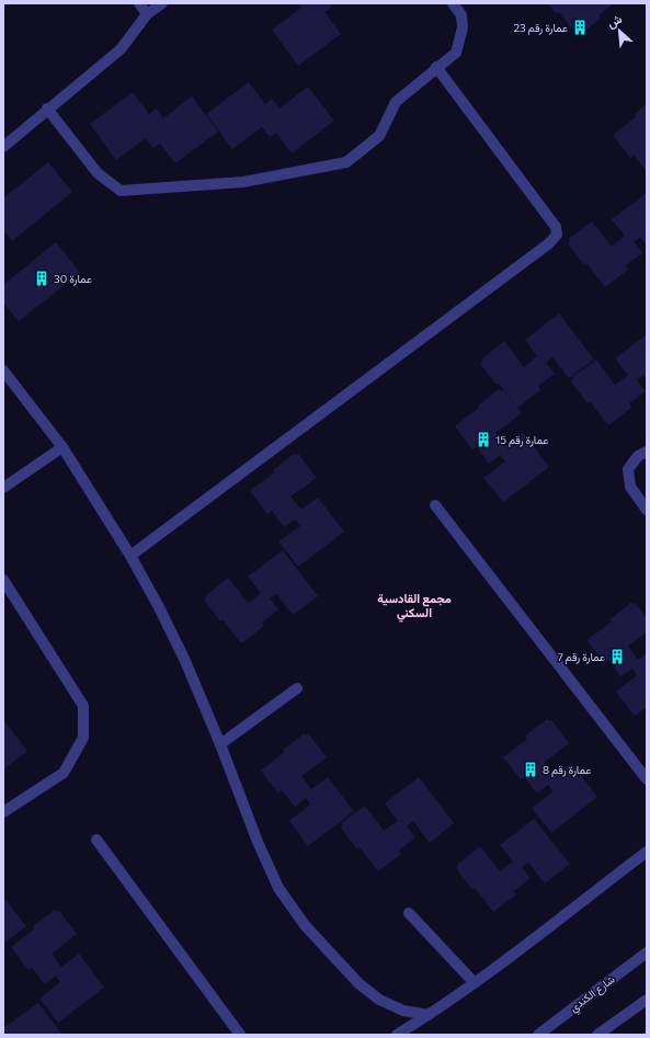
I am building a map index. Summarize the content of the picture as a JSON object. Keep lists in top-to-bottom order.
{
  "streets": {
    "street": ["شارع الكندي"]
  },
  "districts": ["مجمع القادسية السكني"],
  "places": {
    "building": [
      "عمارة رقم 23",
      "عمارة 30",
      "عمارة رقم 15",
      "عمارة رقم 7",
      "عمارة رقم 8"
    ]
  },
  "north": "top left"
}
